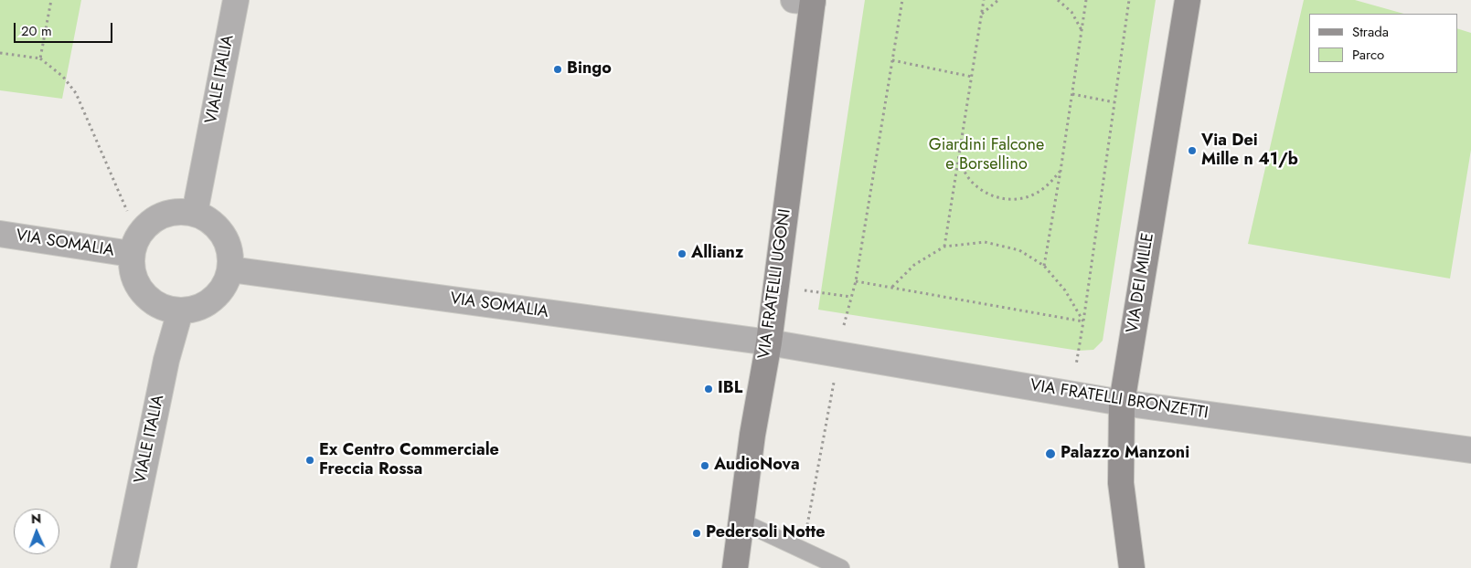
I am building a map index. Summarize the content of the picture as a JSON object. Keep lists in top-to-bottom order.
{
  "streets": {
    "main road": ["VIA DEI MILLE", "VIA FRATELLI UGONI"],
    "street": ["VIALE ITALIA", "VIA SOMALIA", "VIA FRATELLI BRONZETTI"]
  },
  "crossings": [
    ["VIALE ITALIA", "VIA SOMALIA"],
    ["VIA SOMALIA", "VIA FRATELLI UGONI"],
    ["VIA SOMALIA", "VIA FRATELLI BRONZETTI"],
    ["VIA DEI MILLE", "VIA FRATELLI BRONZETTI"],
    ["VIA FRATELLI UGONI", "VIA FRATELLI BRONZETTI"]
  ],
  "parks": ["Giardini Falcone e Borsellino"],
  "places": [
    "Bingo",
    "Via Dei Mille n 41/b",
    "Allianz",
    "IBL",
    "Palazzo Manzoni",
    "Ex Centro Commerciale Freccia Rossa",
    "AudioNova",
    "Pedersoli Notte"
  ],
  "legend": ["Strada", "Parco"],
  "scale_bar": "20 m",
  "north": "top"
}
